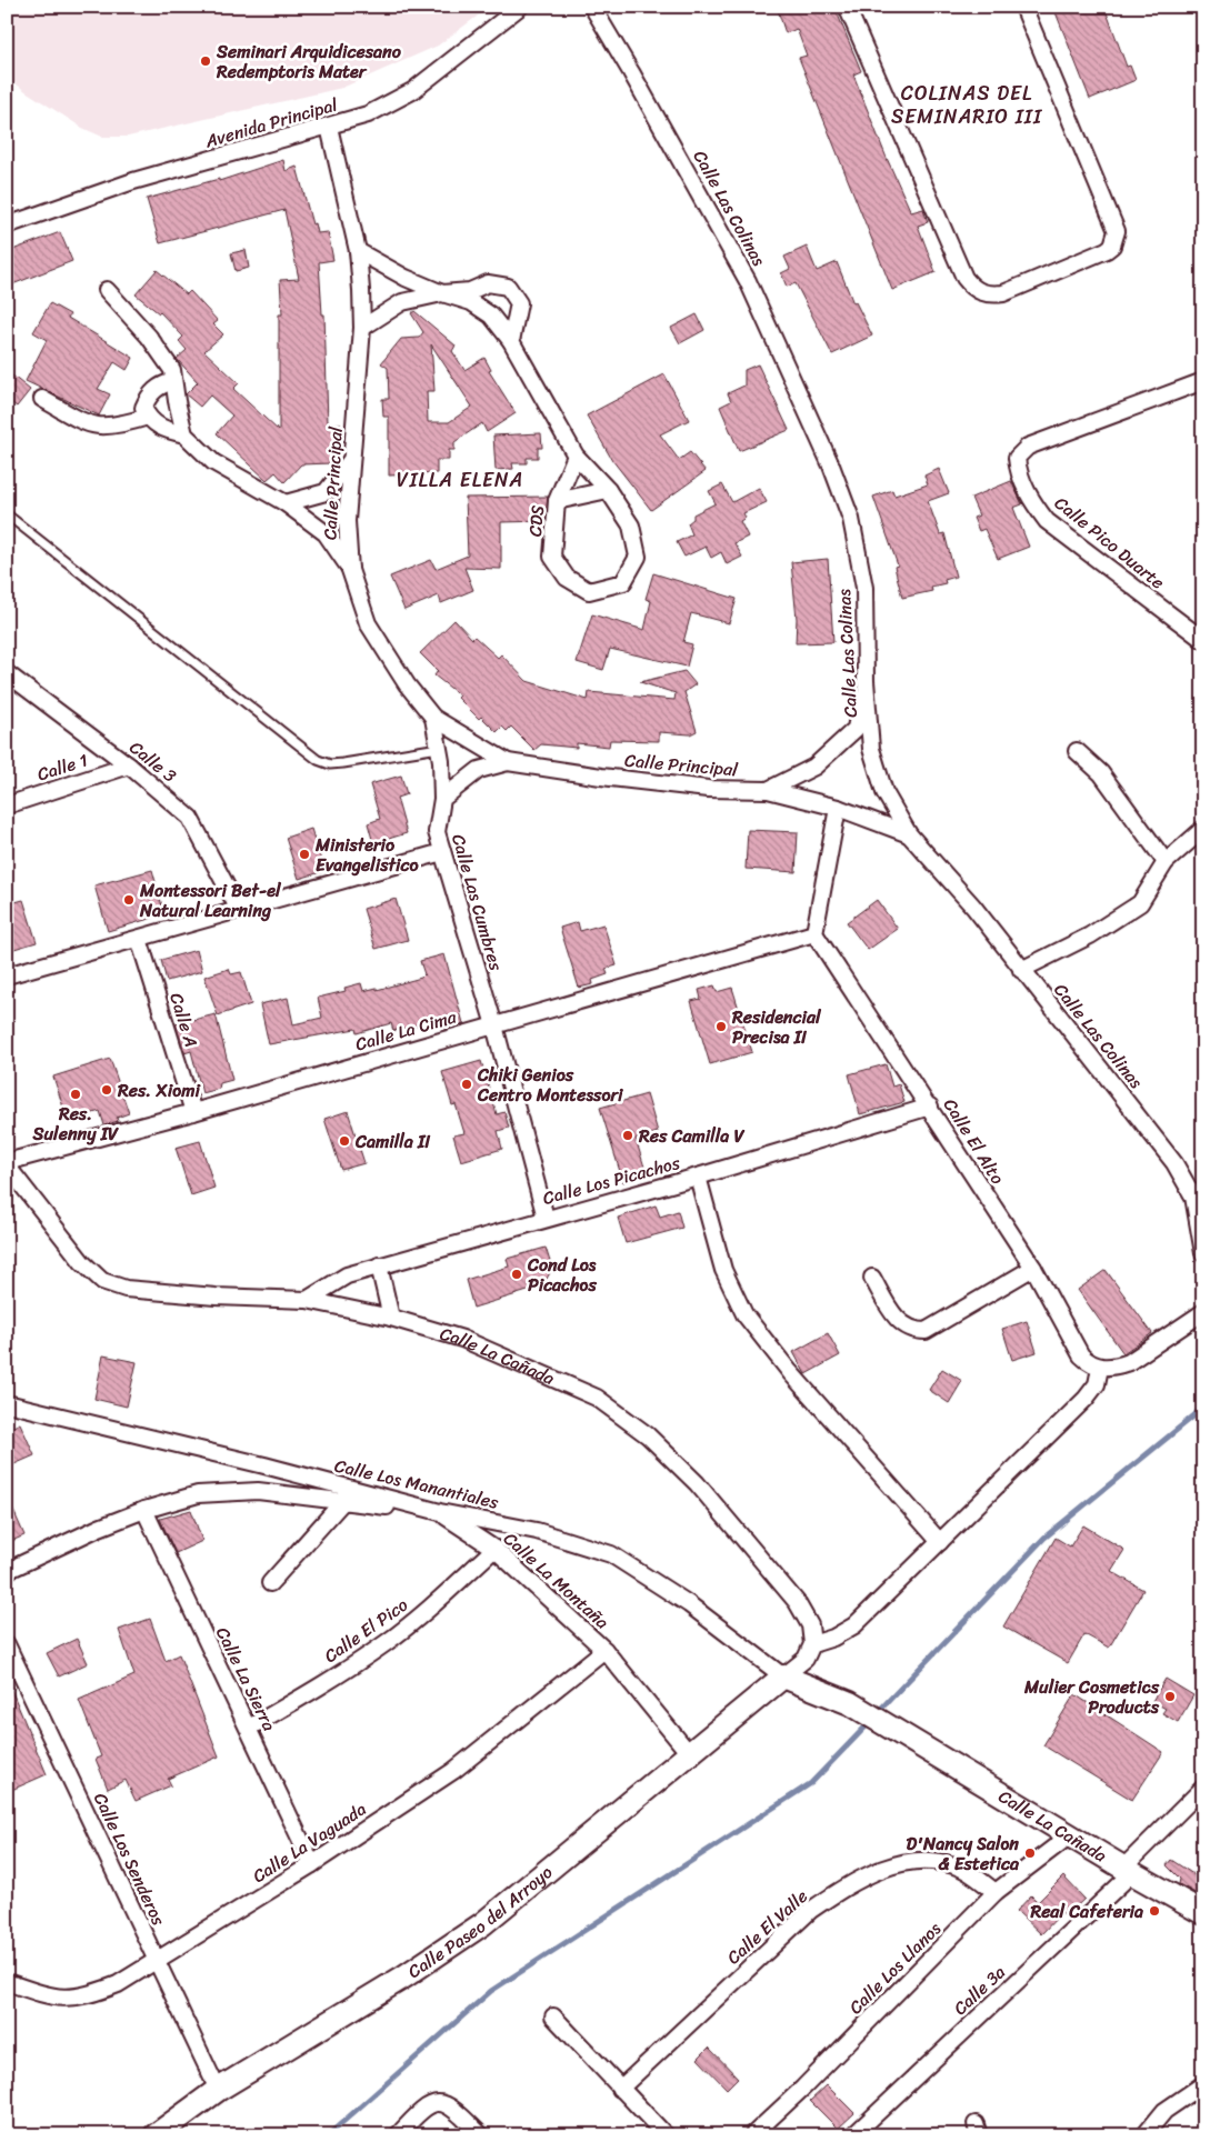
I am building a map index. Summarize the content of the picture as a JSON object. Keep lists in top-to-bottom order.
{
  "streets": {
    "main road": ["Calle La Cañada", "Calle Paseo del Arroyo"],
    "street": [
      "Avenida Principal",
      "Calle Las Colinas",
      "Calle Principal",
      "CDS",
      "Calle Pico Duarte",
      "Calle 3",
      "Calle 1",
      "Calle Las Cumbres",
      "Calle A",
      "Calle La Cima",
      "Calle El Alto",
      "Calle Los Picachos",
      "Calle Los Manantiales",
      "Calle La Montaña",
      "Calle El Pico",
      "Calle La Sierra",
      "Calle La Vaguada",
      "Calle Los Senderos",
      "Calle El Valle",
      "Calle Los Llanos",
      "Calle 3a"
    ]
  },
  "crossings": [
    ["Avenida Principal", "Calle Principal"],
    ["Calle Las Colinas", "Calle Principal"],
    ["Calle Principal", "CDS"],
    ["Calle Principal", "Calle Las Cumbres"],
    ["Calle 3", "Calle 1"],
    ["Calle Las Cumbres", "Calle La Cima"],
    ["Calle Las Cumbres", "Calle Los Picachos"],
    ["Calle A", "Calle La Cima"],
    ["Calle La Cima", "Calle El Alto"],
    ["Calle La Cima", "Calle La Cañada"],
    ["Calle El Alto", "Calle Los Picachos"],
    ["Calle Los Picachos", "Calle La Cañada"],
    ["Calle La Cañada", "Calle Los Manantiales"],
    ["Calle La Cañada", "Calle Paseo del Arroyo"],
    ["Calle La Cañada", "Calle Los Llanos"],
    ["Calle La Cañada", "Calle 3a"],
    ["Calle Los Manantiales", "Calle La Montaña"],
    ["Calle Los Manantiales", "Calle Paseo del Arroyo"],
    ["Calle La Montaña", "Calle El Pico"],
    ["Calle La Montaña", "Calle La Sierra"],
    ["Calle La Montaña", "Calle La Vaguada"],
    ["Calle La Montaña", "Calle Paseo del Arroyo"],
    ["Calle El Pico", "Calle La Sierra"],
    ["Calle La Sierra", "Calle La Vaguada"],
    ["Calle La Vaguada", "Calle Los Senderos"],
    ["Calle Los Senderos", "Calle Paseo del Arroyo"],
    ["Calle El Valle", "Calle Los Llanos"]
  ],
  "districts": ["COLINAS DEL SEMINARIO III", "VILLA ELENA"],
  "places": [
    "Seminari Arquidicesano Redemptoris Mater",
    "Ministerio Evangelistico",
    "Montessori Bet-el Natural Learning",
    "Residencial Precisa II",
    "Chiki Genios Centro Montessori",
    "Res. Xiomi",
    "Res. Sulenny IV",
    "Res Camilla V",
    "Camilla II",
    "Cond Los Picachos",
    "Mulier Cosmetics Products",
    "D'Nancy Salon & Estetica",
    "Real Cafeteria"
  ]
}
